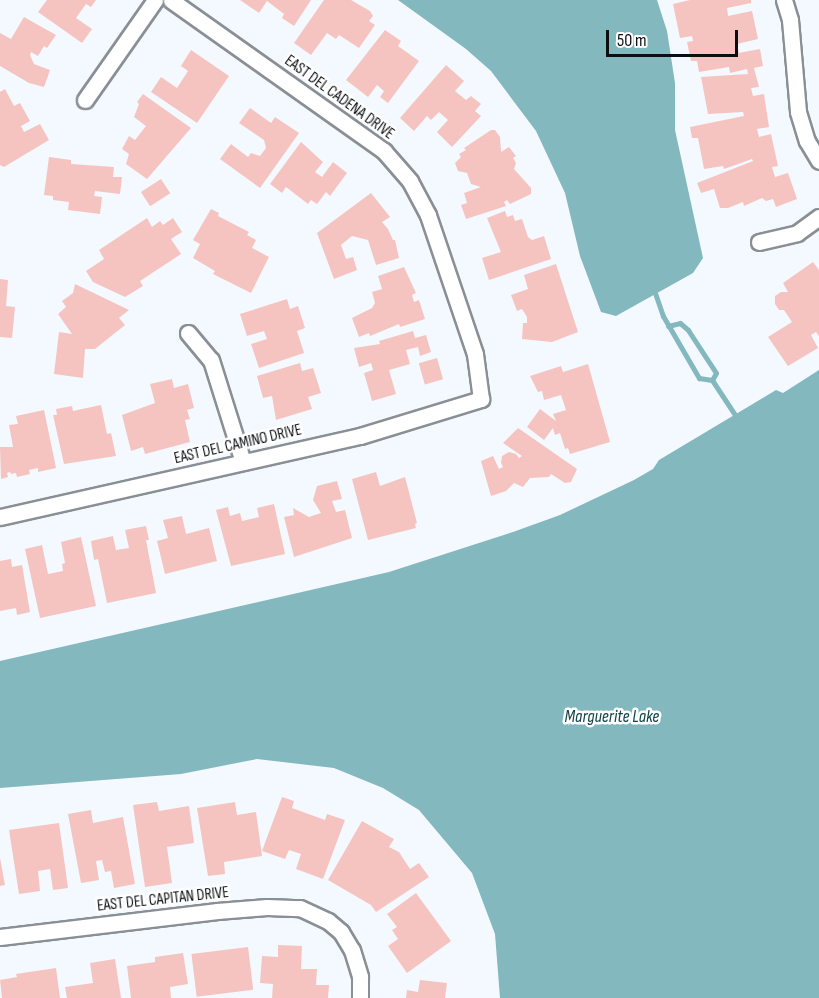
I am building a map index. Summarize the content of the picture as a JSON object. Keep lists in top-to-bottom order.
{
  "streets": {
    "street": ["EAST DEL CADENA DRIVE", "EAST DEL CAMINO DRIVE", "EAST DEL CAPITAN DRIVE"]
  },
  "crossings": [
    ["EAST DEL CADENA DRIVE", "EAST DEL CAMINO DRIVE"]
  ],
  "water": ["Marguerite Lake"],
  "scale_bar": "50 m"
}
